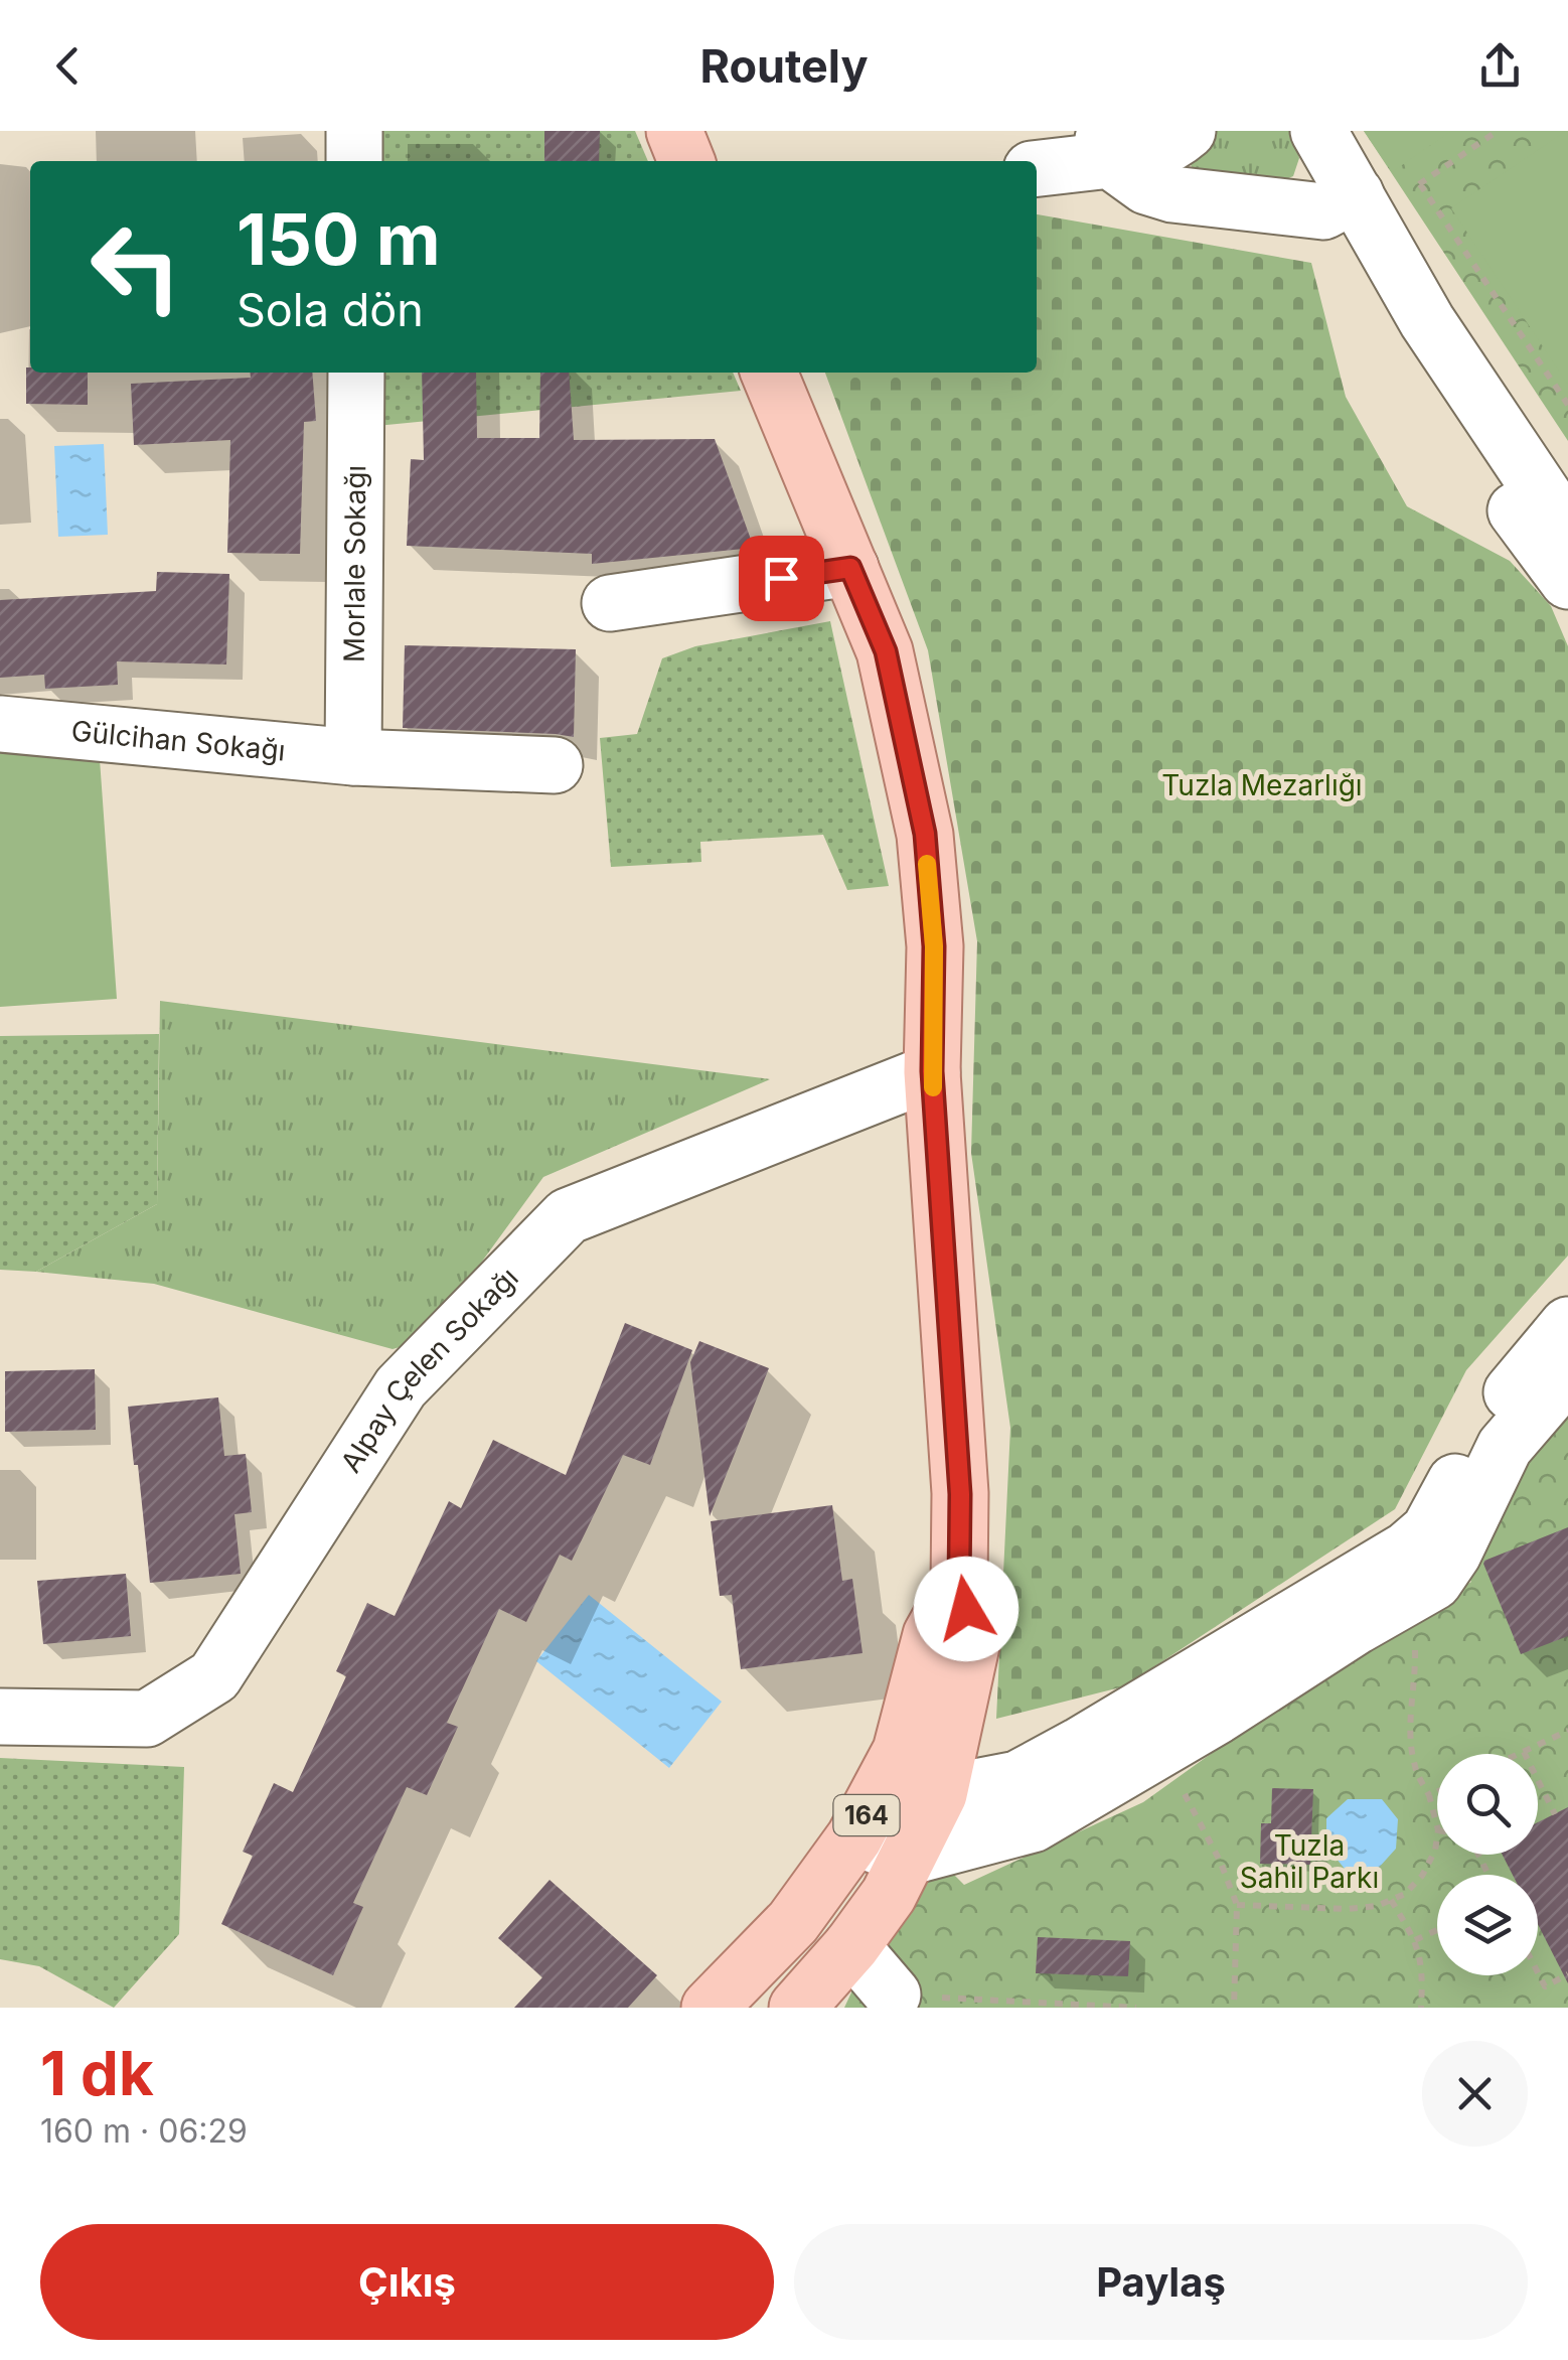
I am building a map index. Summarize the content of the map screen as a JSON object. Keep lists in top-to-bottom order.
{
  "streets": {
    "main road": ["164"],
    "street": ["Morlale Sokağı", "Gülcihan Sokağı", "Alpay Çelen Sokağı"]
  },
  "crossings": [
    ["Morlale Sokağı", "Gülcihan Sokağı"]
  ],
  "parks": ["Tuzla Mezarlığı", "Tuzla Sahil Parkı"],
  "page": {
    "header": "Routely",
    "turn": ["150 m", "Sola dön"],
    "heading": ["1 dk", "160 m · 06:29"],
    "buttons": ["Çıkış", "Paylaş"]
  }
}
